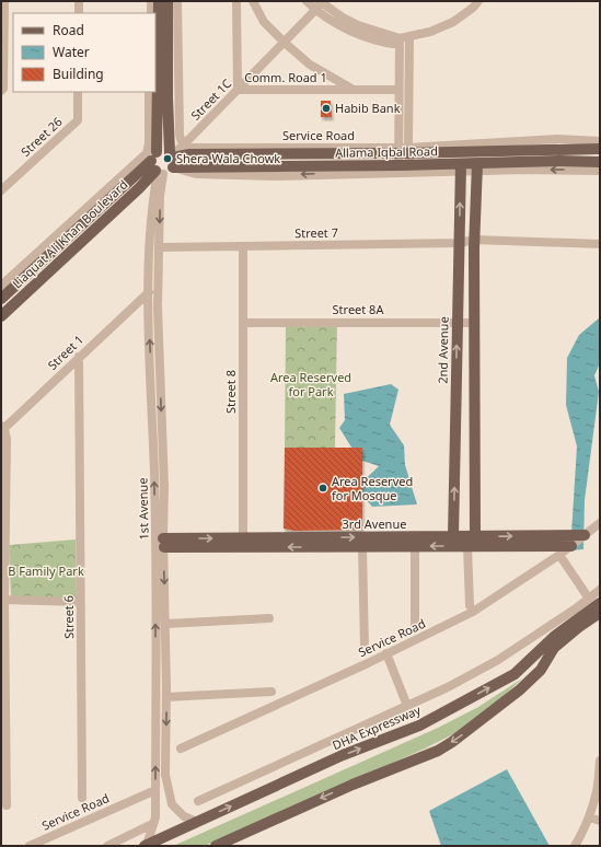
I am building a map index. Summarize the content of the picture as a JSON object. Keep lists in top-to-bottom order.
{
  "streets": {
    "main road": [
      "Allama Iqbal Road",
      "Liaquat Ali Khan Boulevard",
      "2nd Avenue",
      "3rd Avenue",
      "DHA Expressway"
    ],
    "street": [
      "Comm. Road 1",
      "Street 1C",
      "Service Road",
      "Street 26",
      "Street 7",
      "Street 8A",
      "Street 1",
      "Street 8",
      "1st Avenue",
      "Street 6"
    ]
  },
  "crossings": [
    ["Comm. Road 1", "Street 1C"],
    ["Street 1C", "Service Road"],
    ["Street 1C", "Allama Iqbal Road"],
    ["Service Road", "1st Avenue"],
    ["Service Road", "3rd Avenue"],
    ["Allama Iqbal Road", "2nd Avenue"],
    ["Street 7", "2nd Avenue"],
    ["Street 7", "Street 8"],
    ["Liaquat Ali Khan Boulevard", "1st Avenue"],
    ["Street 8A", "2nd Avenue"],
    ["Street 8A", "Street 8"],
    ["2nd Avenue", "3rd Avenue"],
    ["Street 1", "1st Avenue"],
    ["Street 1", "Street 6"],
    ["Street 8", "3rd Avenue"],
    ["1st Avenue", "DHA Expressway"]
  ],
  "parks": ["Area Reserved for Park", "B Family Park"],
  "places": ["Habib Bank", "Shera Wala Chowk", "Area Reserved for Mosque"],
  "legend": ["Road", "Water", "Building"]
}
